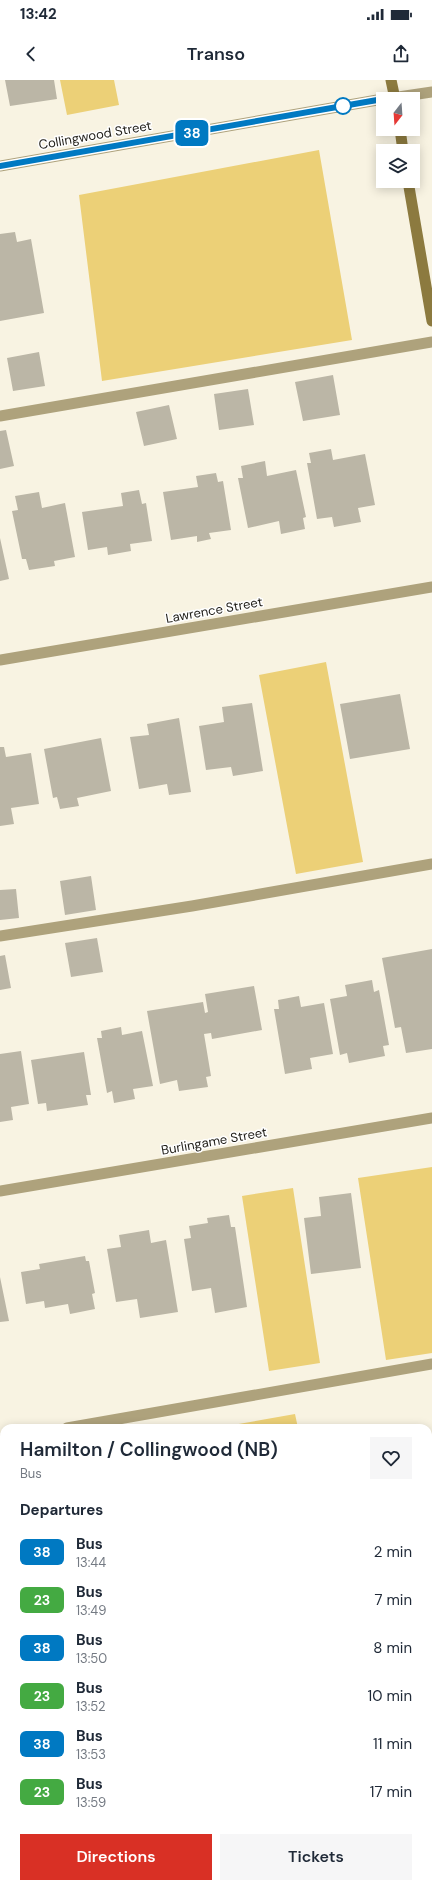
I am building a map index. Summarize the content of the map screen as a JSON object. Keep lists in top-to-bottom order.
{
  "streets": {
    "street": ["Collingwood Street", "Lawrence Street", "Burlingame Street"]
  },
  "lines": ["bus line 38"],
  "north": "bottom",
  "page": {
    "status": "13:42",
    "header": "Transo",
    "on_map": "38",
    "heading": [
      ["Hamilton / Collingwood (NB)", "Bus"],
      "Departures"
    ],
    "list": [
      {
        "mark": "38",
        "name": "Bus",
        "note": "13:44",
        "value": "2 min"
      },
      {
        "mark": "23",
        "name": "Bus",
        "note": "13:49",
        "value": "7 min"
      },
      {
        "mark": "38",
        "name": "Bus",
        "note": "13:50",
        "value": "8 min"
      },
      {
        "mark": "23",
        "name": "Bus",
        "note": "13:52",
        "value": "10 min"
      },
      {
        "mark": "38",
        "name": "Bus",
        "note": "13:53",
        "value": "11 min"
      },
      {
        "mark": "23",
        "name": "Bus",
        "note": "13:59",
        "value": "17 min"
      }
    ],
    "buttons": ["Directions", "Tickets"]
  }
}
